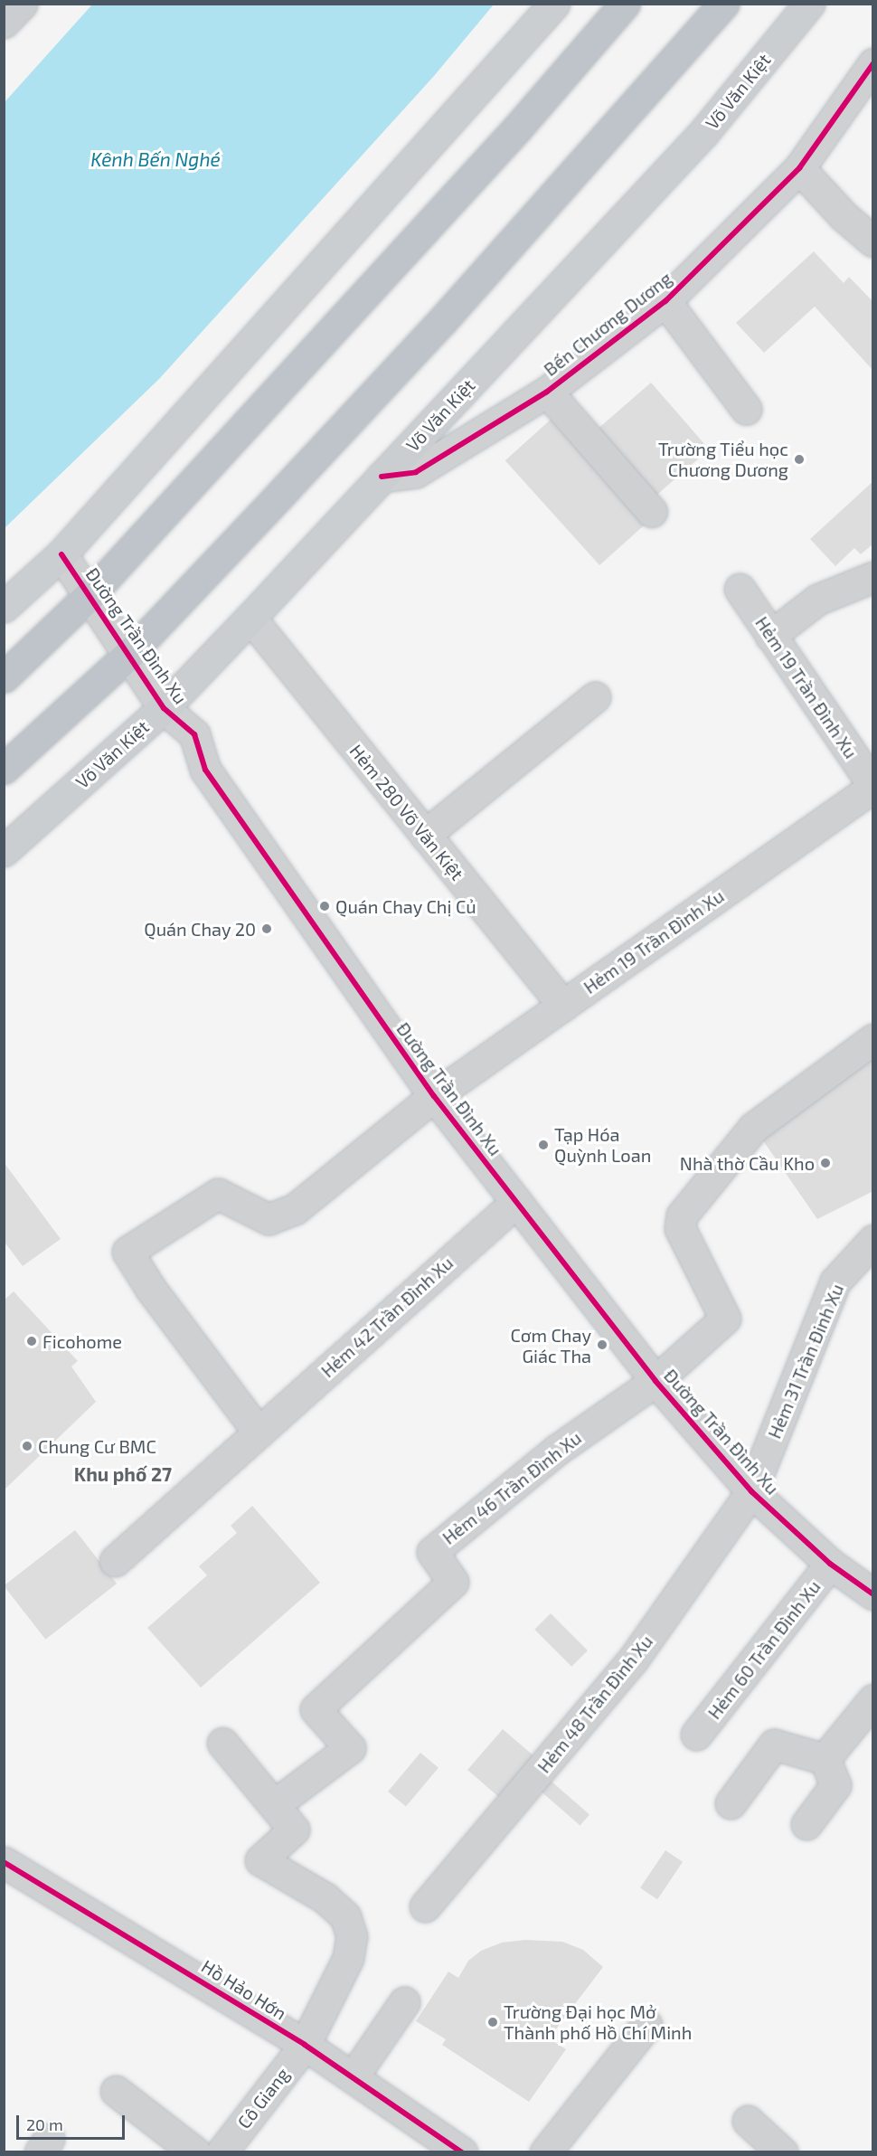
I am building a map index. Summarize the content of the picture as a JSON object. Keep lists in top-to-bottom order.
{
  "streets": {
    "main road": ["Võ Văn Kiệt"],
    "street": [
      "Bến Chương Dương",
      "Đường Trần Ðình Xu",
      "Hẻm 19 Trần Đình Xu",
      "Hẻm 280 Võ Văn Kiệt",
      "Hẻm 19 Trần Ðình Xu",
      "Hẻm 42 Trần Ðình Xu",
      "Hẻm 31 Trần Đinh Xu",
      "Hẻm 46 Trần Ðình Xu",
      "Hẻm 60 Trần Ðình Xu",
      "Hẻm 48 Trần Ðình Xu",
      "Hồ Hảo Hớn",
      "Cô Giang"
    ]
  },
  "crossings": [
    ["Võ Văn Kiệt", "Bến Chương Dương"],
    ["Võ Văn Kiệt", "Đường Trần Ðình Xu"],
    ["Võ Văn Kiệt", "Hẻm 280 Võ Văn Kiệt"],
    ["Đường Trần Ðình Xu", "Hẻm 19 Trần Ðình Xu"],
    ["Đường Trần Ðình Xu", "Hẻm 42 Trần Ðình Xu"],
    ["Đường Trần Ðình Xu", "Hẻm 31 Trần Đinh Xu"],
    ["Đường Trần Ðình Xu", "Hẻm 46 Trần Ðình Xu"],
    ["Đường Trần Ðình Xu", "Hẻm 60 Trần Ðình Xu"],
    ["Đường Trần Ðình Xu", "Hẻm 48 Trần Ðình Xu"],
    ["Hẻm 19 Trần Đình Xu", "Hẻm 19 Trần Ðình Xu"],
    ["Hẻm 280 Võ Văn Kiệt", "Hẻm 19 Trần Ðình Xu"],
    ["Hẻm 19 Trần Ðình Xu", "Hẻm 42 Trần Ðình Xu"],
    ["Hẻm 31 Trần Đinh Xu", "Hẻm 48 Trần Ðình Xu"],
    ["Hồ Hảo Hớn", "Cô Giang"]
  ],
  "districts": ["Khu phố 27"],
  "water": ["Kênh Bến Nghé"],
  "places": [
    "Trường Tiểu học Chương Dương",
    "Quán Chay Chị Củ",
    "Quán Chay 20",
    "Tạp Hóa Quỳnh Loan",
    "Nhà thờ Cầu Kho",
    "Ficohome",
    "Cơm Chay Giác Tha",
    "Chung Cư BMC",
    "Trường Đại học Mở Thành phố Hồ Chí Minh"
  ],
  "scale_bar": "20 m"
}
